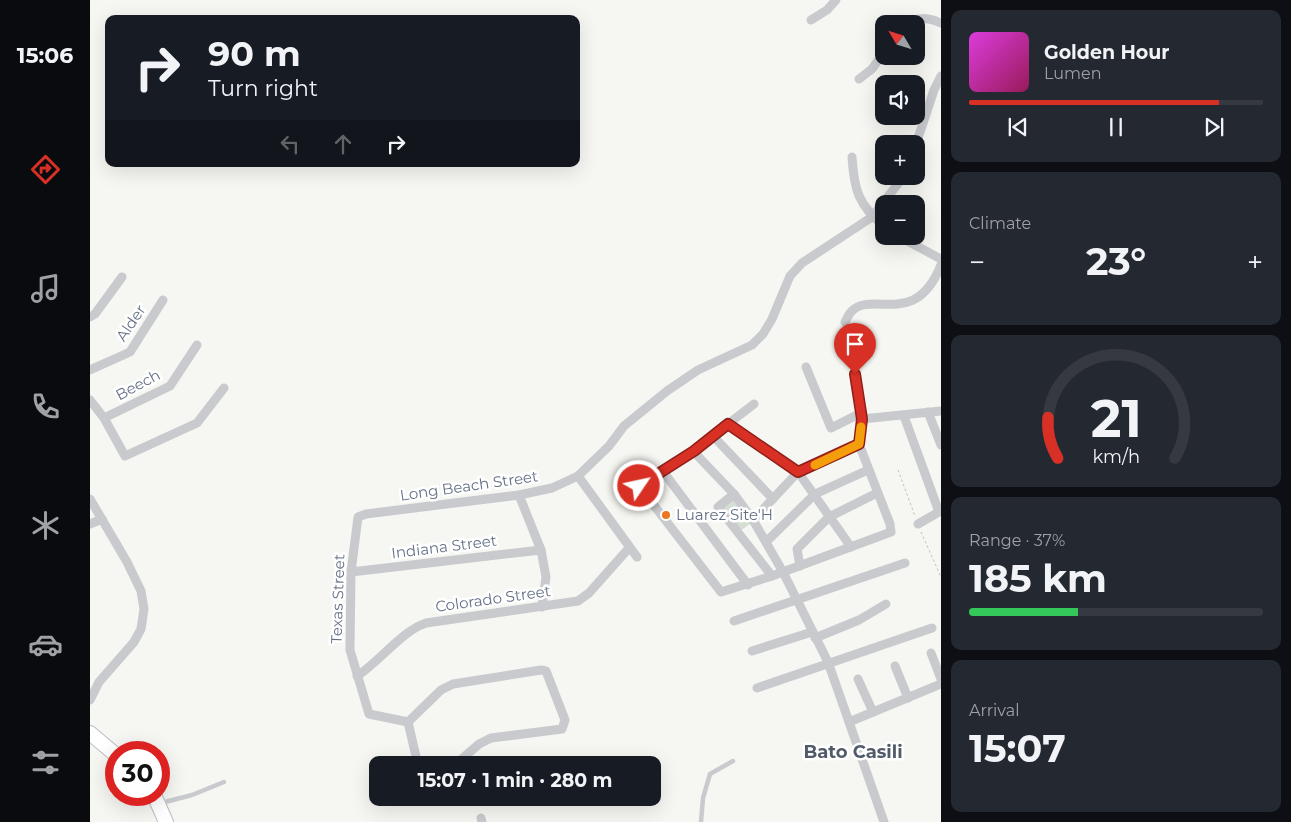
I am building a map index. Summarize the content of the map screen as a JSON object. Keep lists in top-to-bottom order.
{
  "streets": {
    "street": [
      "Alder",
      "Beech",
      "Long Beach Street",
      "Indiana Street",
      "Texas Street",
      "Colorado Street"
    ]
  },
  "crossings": [
    ["Long Beach Street", "Texas Street"],
    ["Indiana Street", "Texas Street"],
    ["Texas Street", "Colorado Street"]
  ],
  "districts": ["Bato Casili"],
  "places": ["Luarez Site'H"],
  "north": "top left",
  "page": {
    "tabs": "15:06",
    "map_buttons": ["+", "−"],
    "turn": ["90 m", "Turn right"],
    "song": ["Golden Hour", "Lumen"],
    "tile": [
      "Climate",
      ["Range · 37%", "185 km"],
      ["Arrival", "15:07"]
    ],
    "heat": ["−", "23°", "+"],
    "limit": "30",
    "trip": "15:07 · 1 min · 280 m",
    "gauge": ["21", "km/h"]
  }
}
